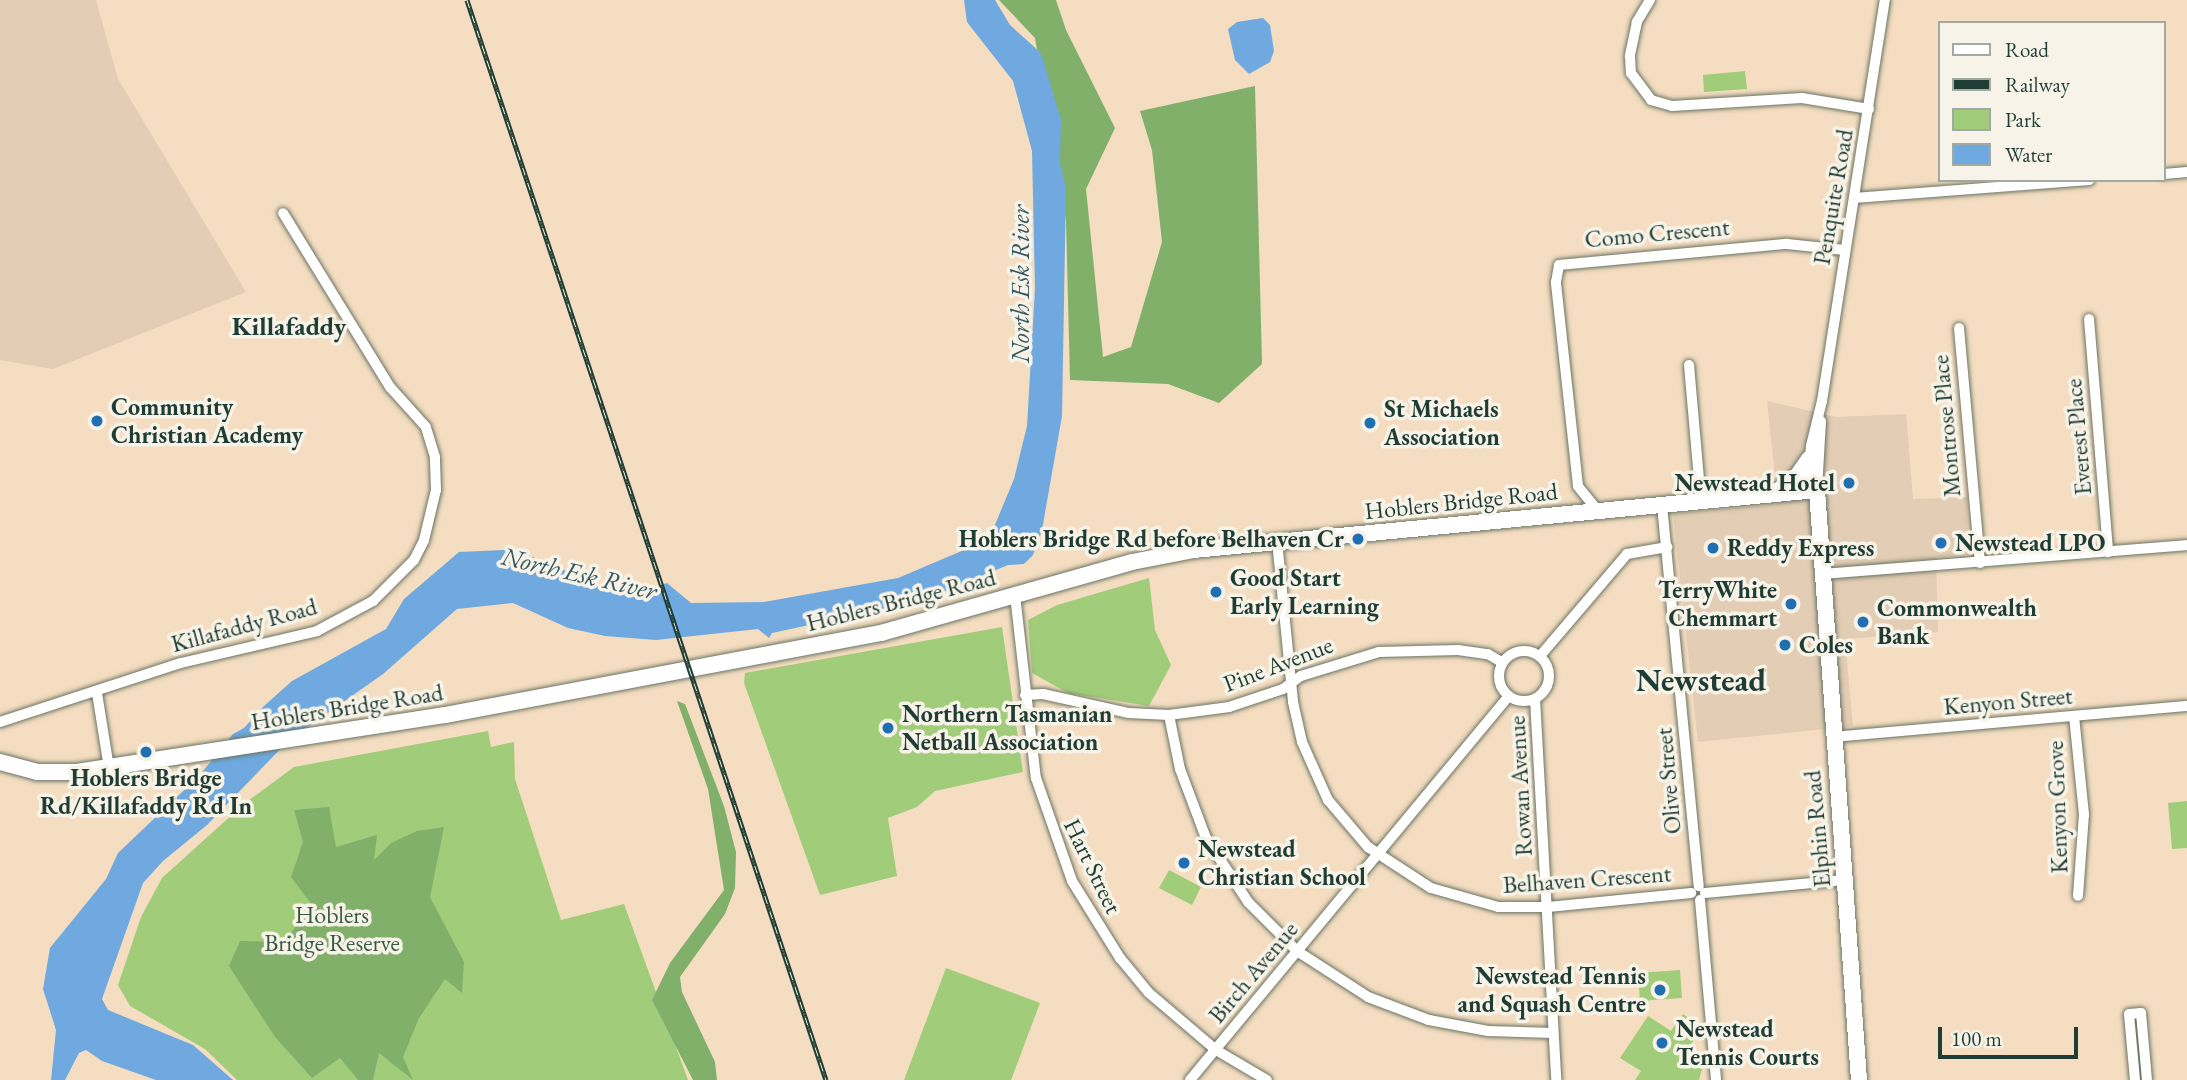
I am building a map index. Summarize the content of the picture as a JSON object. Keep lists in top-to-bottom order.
{
  "streets": {
    "highway": ["Hoblers Bridge Road", "Elphin Road"],
    "street": [
      "Penquite Road",
      "Como Crescent",
      "Montrose Place",
      "Everest Place",
      "Killafaddy Road",
      "Pine Avenue",
      "Kenyon Street",
      "Olive Street",
      "Rowan Avenue",
      "Kenyon Grove",
      "Hart Street",
      "Belhaven Crescent",
      "Birch Avenue"
    ]
  },
  "crossings": [
    ["Penquite Road", "Como Crescent"],
    ["Penquite Road", "Hoblers Bridge Road"],
    ["Penquite Road", "Elphin Road"],
    ["Como Crescent", "Hoblers Bridge Road"],
    ["Hoblers Bridge Road", "Olive Street"],
    ["Hoblers Bridge Road", "Elphin Road"],
    ["Hoblers Bridge Road", "Hart Street"],
    ["Hoblers Bridge Road", "Belhaven Crescent"],
    ["Pine Avenue", "Rowan Avenue"],
    ["Pine Avenue", "Hart Street"],
    ["Pine Avenue", "Belhaven Crescent"],
    ["Pine Avenue", "Birch Avenue"],
    ["Kenyon Street", "Kenyon Grove"],
    ["Kenyon Street", "Elphin Road"],
    ["Olive Street", "Belhaven Crescent"],
    ["Rowan Avenue", "Belhaven Crescent"],
    ["Rowan Avenue", "Birch Avenue"],
    ["Elphin Road", "Belhaven Crescent"],
    ["Hart Street", "Birch Avenue"],
    ["Belhaven Crescent", "Birch Avenue"]
  ],
  "districts": ["Killafaddy", "Newstead"],
  "water": ["North Esk River"],
  "parks": ["Hoblers Bridge Reserve"],
  "places": [
    "Community Christian Academy",
    "St Michaels Association",
    "Newstead Hotel",
    "Hoblers Bridge Rd before Belhaven Cr",
    "Newstead LPO",
    "Reddy Express",
    "Good Start Early Learning",
    "TerryWhite Chemmart",
    "Commonwealth Bank",
    "Coles",
    "Northern Tasmanian Netball Association",
    "Hoblers Bridge Rd/Killafaddy Rd In",
    "Newstead Christian School",
    "Newstead Tennis and Squash Centre",
    "Newstead Tennis Courts"
  ],
  "legend": [
    "Road",
    "Railway",
    "Park",
    "Water"
  ],
  "scale_bar": "100 m"
}
